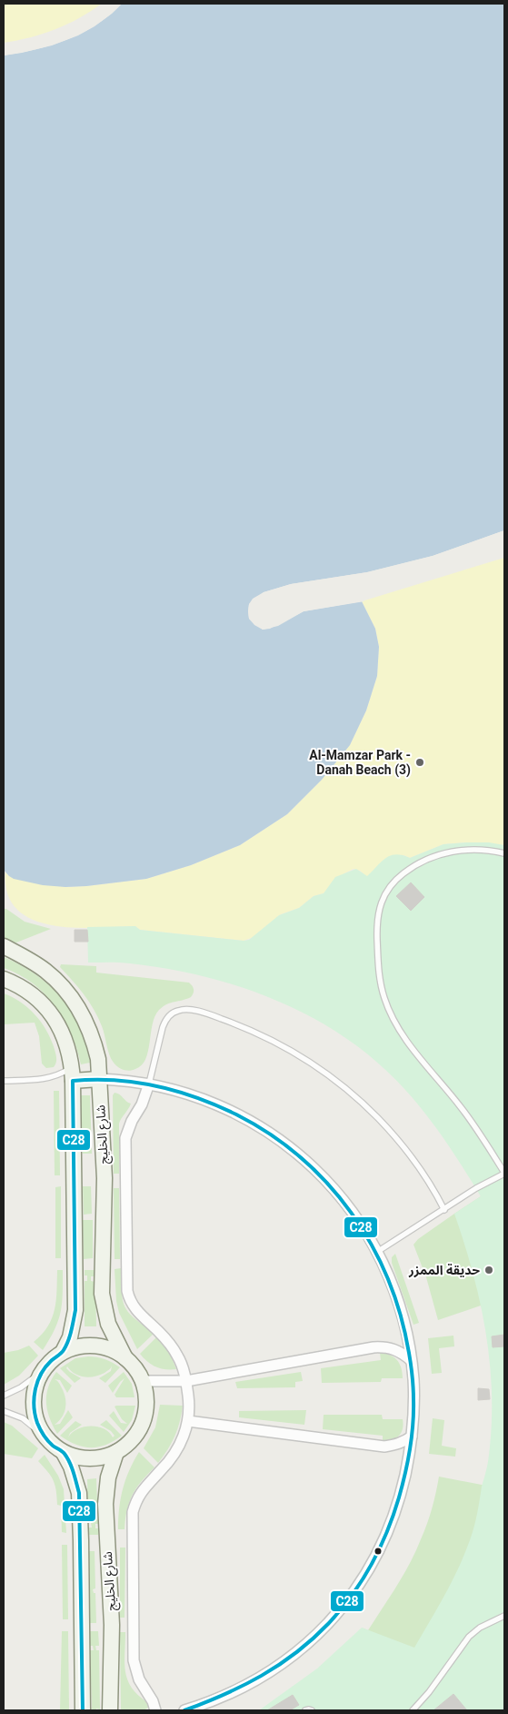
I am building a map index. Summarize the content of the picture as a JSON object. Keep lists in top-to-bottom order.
{
  "streets": {
    "main road": ["شارع الخليج"]
  },
  "places": ["Al-Mamzar Park - Danah Beach (3)", "حديقة الممزر"],
  "lines": ["transit line C28"]
}
